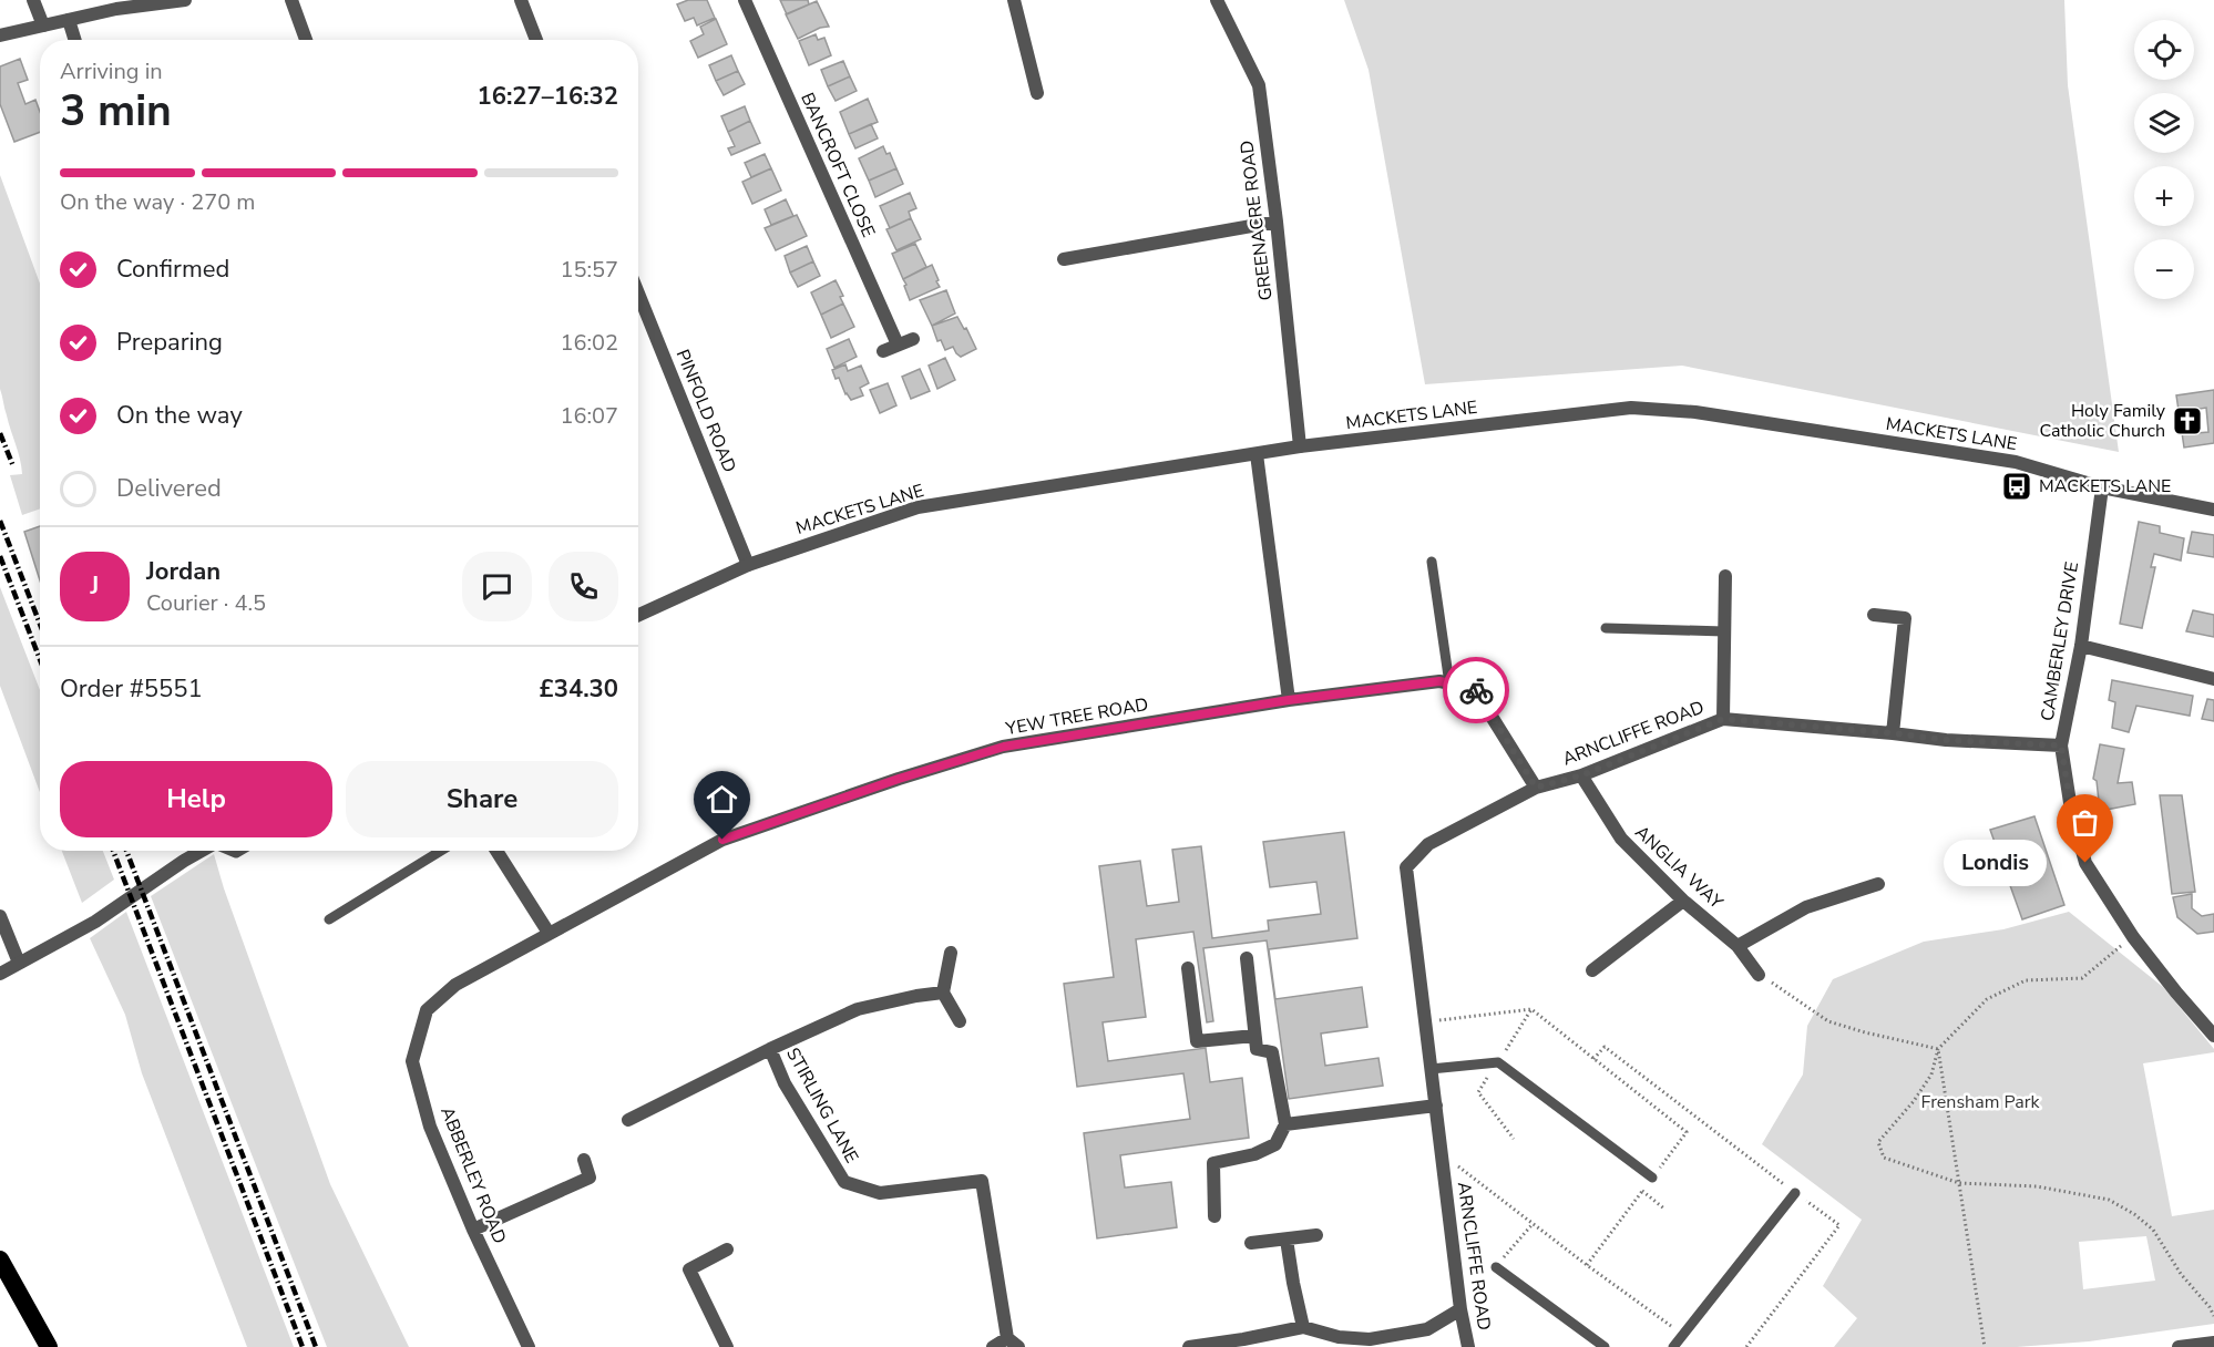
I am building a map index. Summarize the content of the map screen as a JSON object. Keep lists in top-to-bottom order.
{
  "streets": {
    "street": [
      "BANCROFT CLOSE",
      "GREENACRE ROAD",
      "PINFOLD ROAD",
      "MACKETS LANE",
      "CAMBERLEY DRIVE",
      "YEW TREE ROAD",
      "ARNCLIFFE ROAD",
      "ANGLIA WAY",
      "STIRLING LANE",
      "ABBERLEY ROAD"
    ]
  },
  "crossings": [
    ["GREENACRE ROAD", "MACKETS LANE"],
    ["PINFOLD ROAD", "MACKETS LANE"],
    ["MACKETS LANE", "CAMBERLEY DRIVE"],
    ["CAMBERLEY DRIVE", "ARNCLIFFE ROAD"],
    ["YEW TREE ROAD", "ARNCLIFFE ROAD"],
    ["YEW TREE ROAD", "ABBERLEY ROAD"],
    ["ARNCLIFFE ROAD", "ANGLIA WAY"]
  ],
  "parks": ["Frensham Park"],
  "places": {
    "church": ["Holy Family Catholic Church"],
    "bus stop": ["MACKETS LANE"],
    "other": ["Londis"]
  },
  "page": {
    "map_buttons": ["+", "−"],
    "heading": ["3 min", "Arriving in", "16:27–16:32"],
    "panel": [
      "Jordan",
      "Courier · 4.5",
      "Order #5551",
      "£34.30"
    ],
    "bar": "On the way · 270 m",
    "list": [
      ["Confirmed", "15:57"],
      ["Preparing", "16:02"],
      ["On the way", "16:07"],
      "Delivered"
    ],
    "round": "J",
    "buttons": ["Help", "Share"],
    "bubble": "Londis"
  }
}
